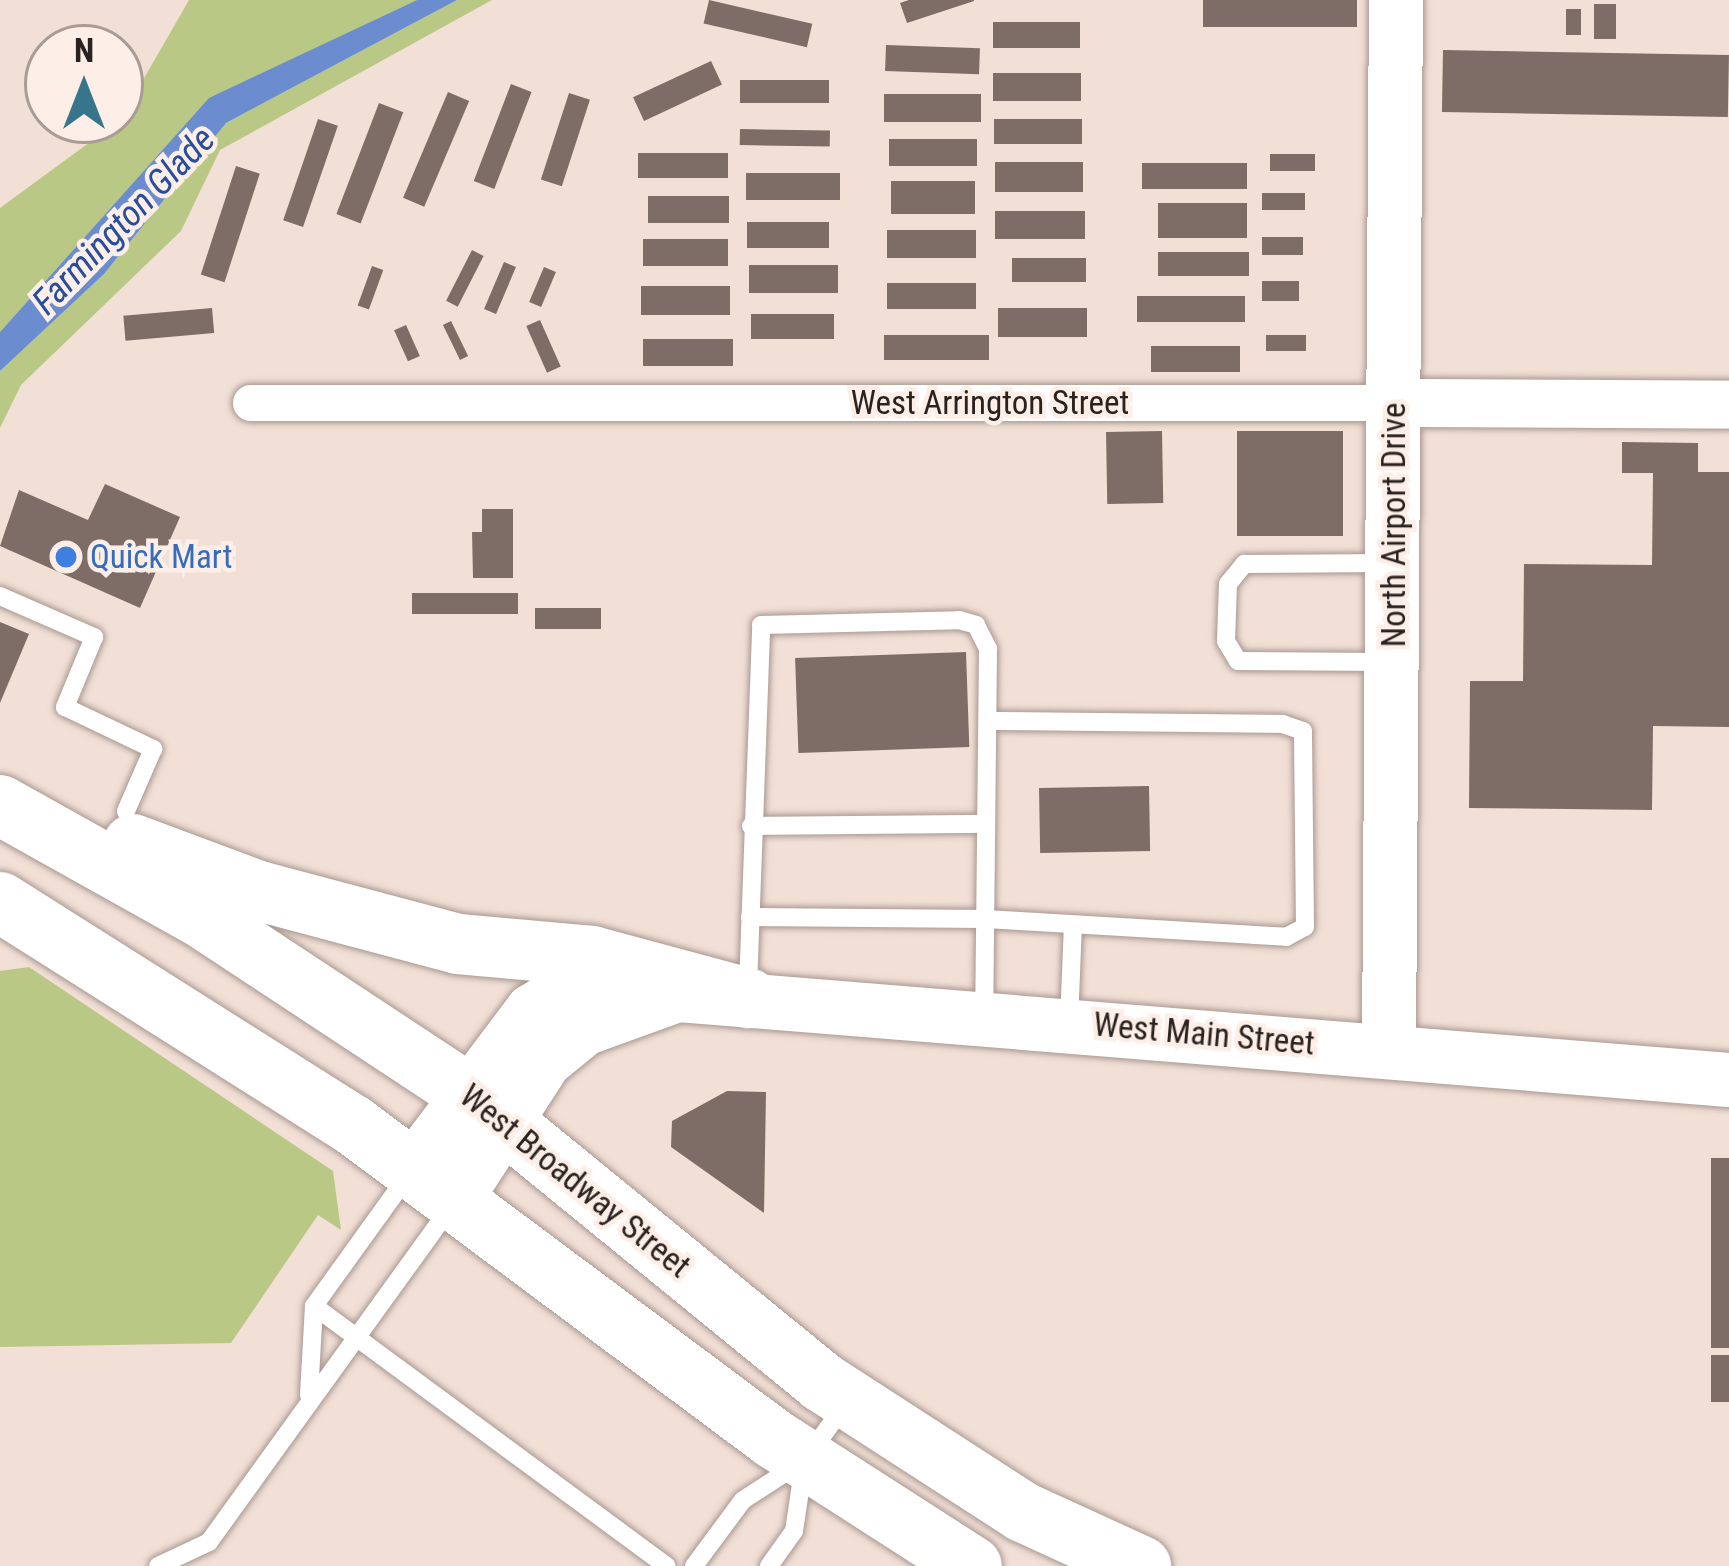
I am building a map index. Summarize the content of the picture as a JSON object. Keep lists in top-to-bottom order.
{
  "streets": {
    "main road": ["North Airport Drive", "West Main Street", "West Broadway Street"],
    "street": ["West Arrington Street"]
  },
  "crossings": [
    ["West Arrington Street", "North Airport Drive"],
    ["North Airport Drive", "West Main Street"],
    ["West Main Street", "West Broadway Street"]
  ],
  "water": ["Farmington Glade"],
  "places": ["Quick Mart"],
  "north": "top"
}
